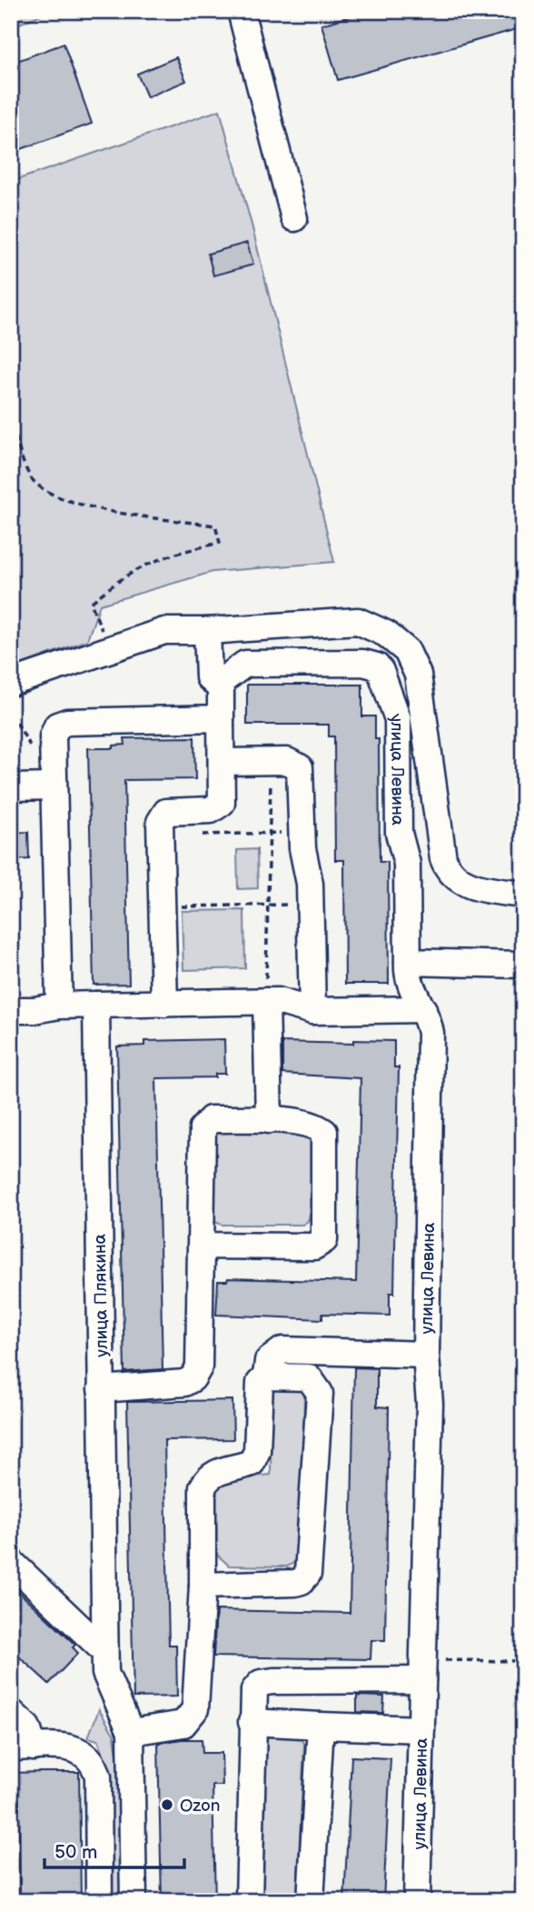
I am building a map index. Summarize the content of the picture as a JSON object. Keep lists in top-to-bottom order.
{
  "streets": {
    "street": ["улица Левина", "улица Плякина"]
  },
  "places": ["Ozon"],
  "scale_bar": "50 m"
}
